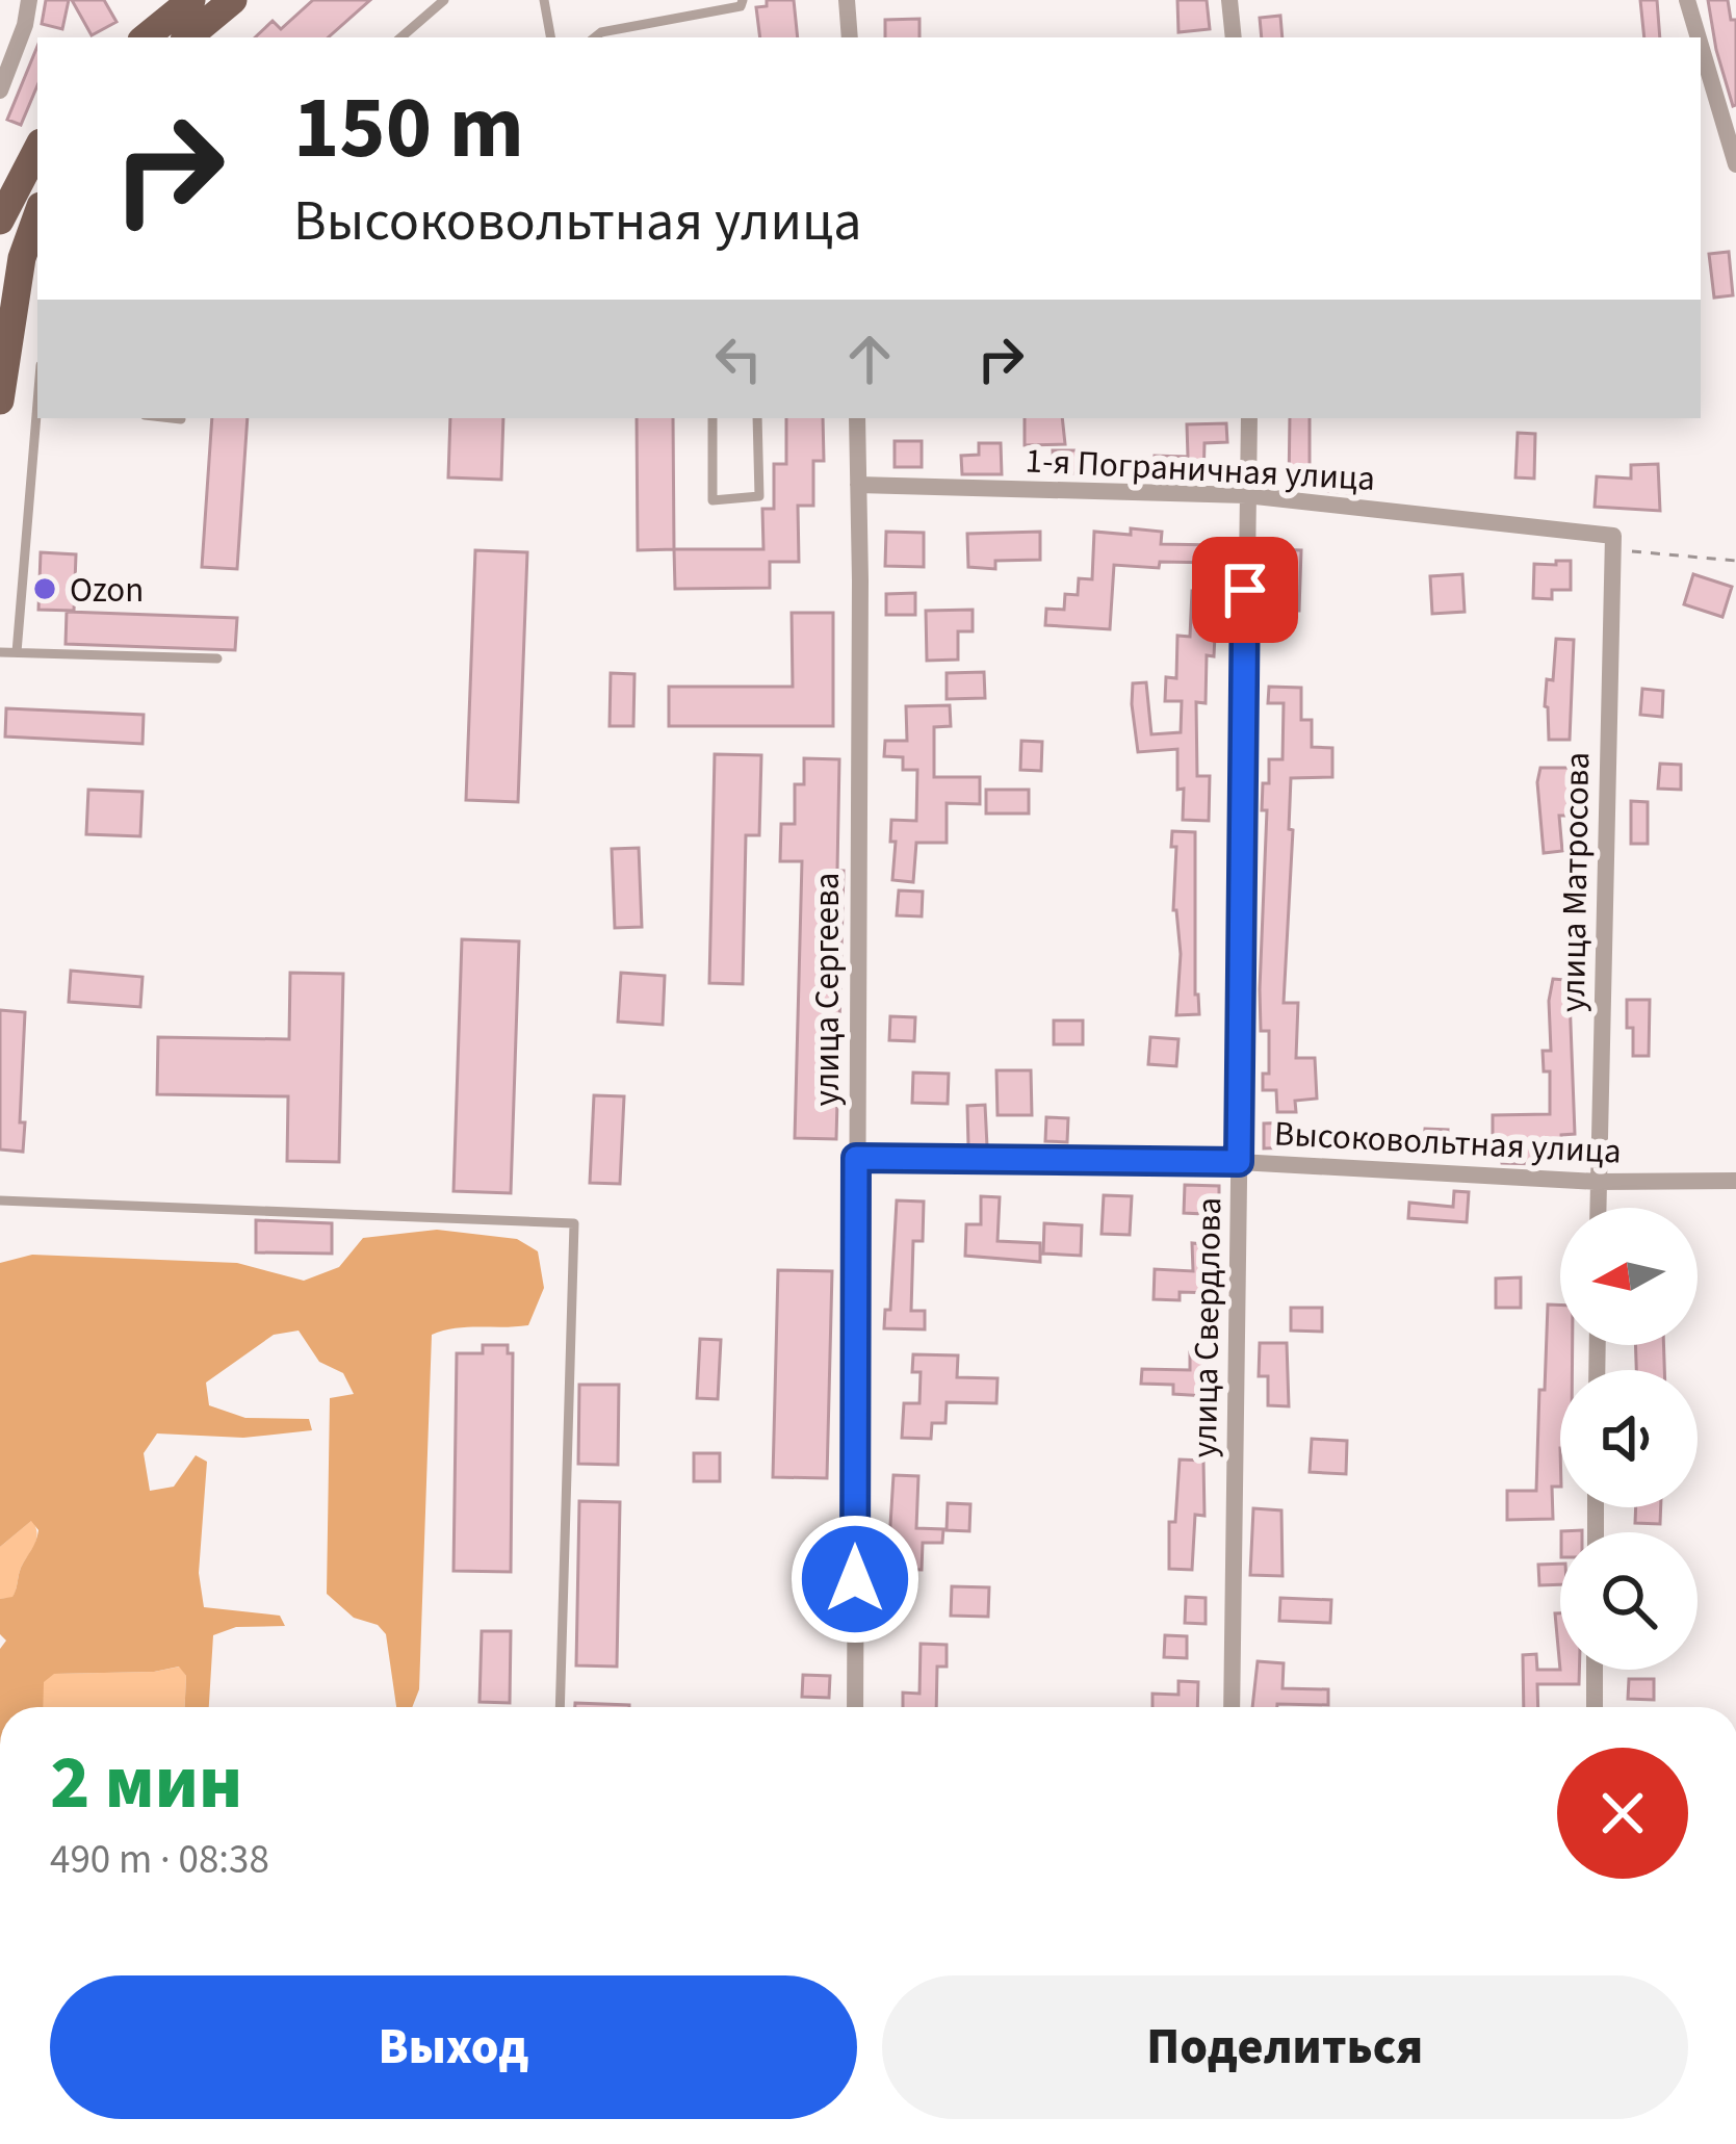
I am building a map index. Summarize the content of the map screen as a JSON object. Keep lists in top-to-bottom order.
{
  "streets": {
    "street": [
      "1-я Пограничная улица",
      "улица Матросова",
      "улица Сергеева",
      "Высоковольтная улица",
      "улица Свердлова"
    ]
  },
  "crossings": [
    ["1-я Пограничная улица", "улица Матросова"],
    ["1-я Пограничная улица", "улица Сергеева"],
    ["1-я Пограничная улица", "улица Свердлова"],
    ["улица Матросова", "Высоковольтная улица"],
    ["улица Сергеева", "Высоковольтная улица"],
    ["Высоковольтная улица", "улица Свердлова"]
  ],
  "places": ["Ozon"],
  "north": "left",
  "page": {
    "turn": ["150 m", "Высоковольтная улица"],
    "heading": ["2 мин", "490 m · 08:38"],
    "buttons": ["Выход", "Поделиться"]
  }
}
